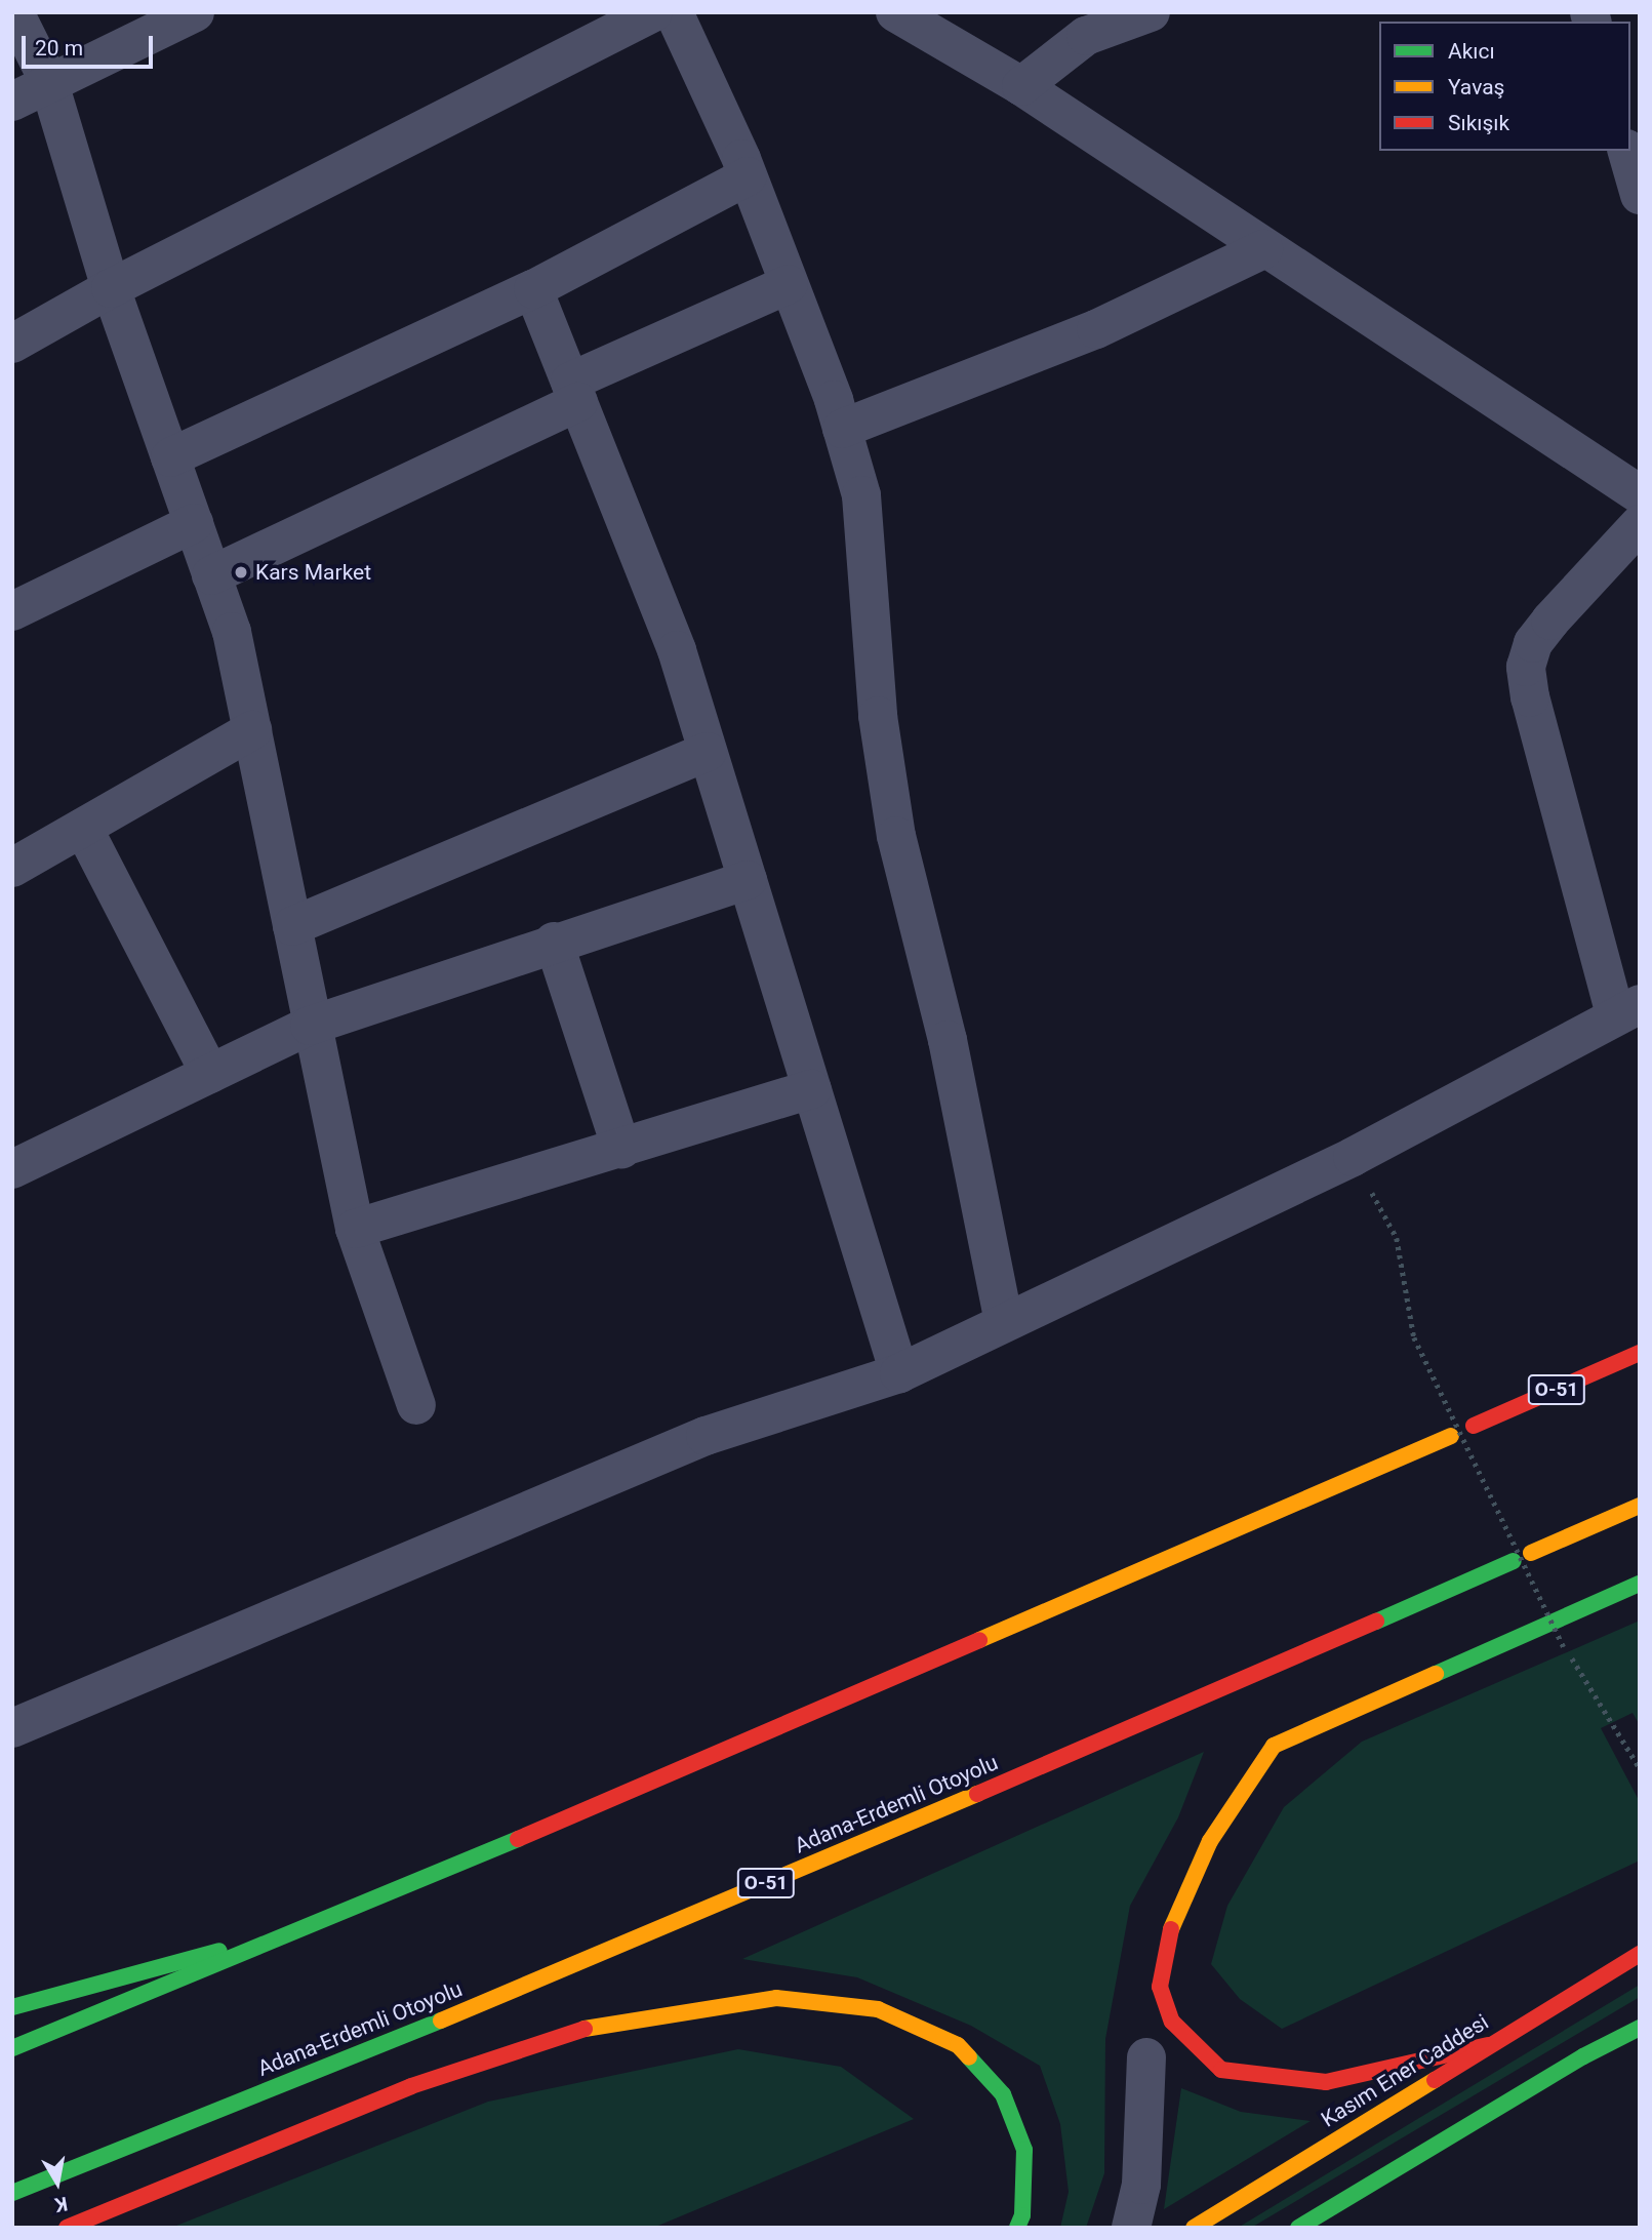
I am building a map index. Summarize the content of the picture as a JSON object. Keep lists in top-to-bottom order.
{
  "streets": {
    "main road": ["O-51", "Adana-Erdemli Otoyolu", "Kasım Ener Caddesi"]
  },
  "places": ["Kars Market"],
  "legend": ["Akıcı", "Yavaş", "Sıkışık"],
  "scale_bar": "20 m",
  "north": "bottom"
}
